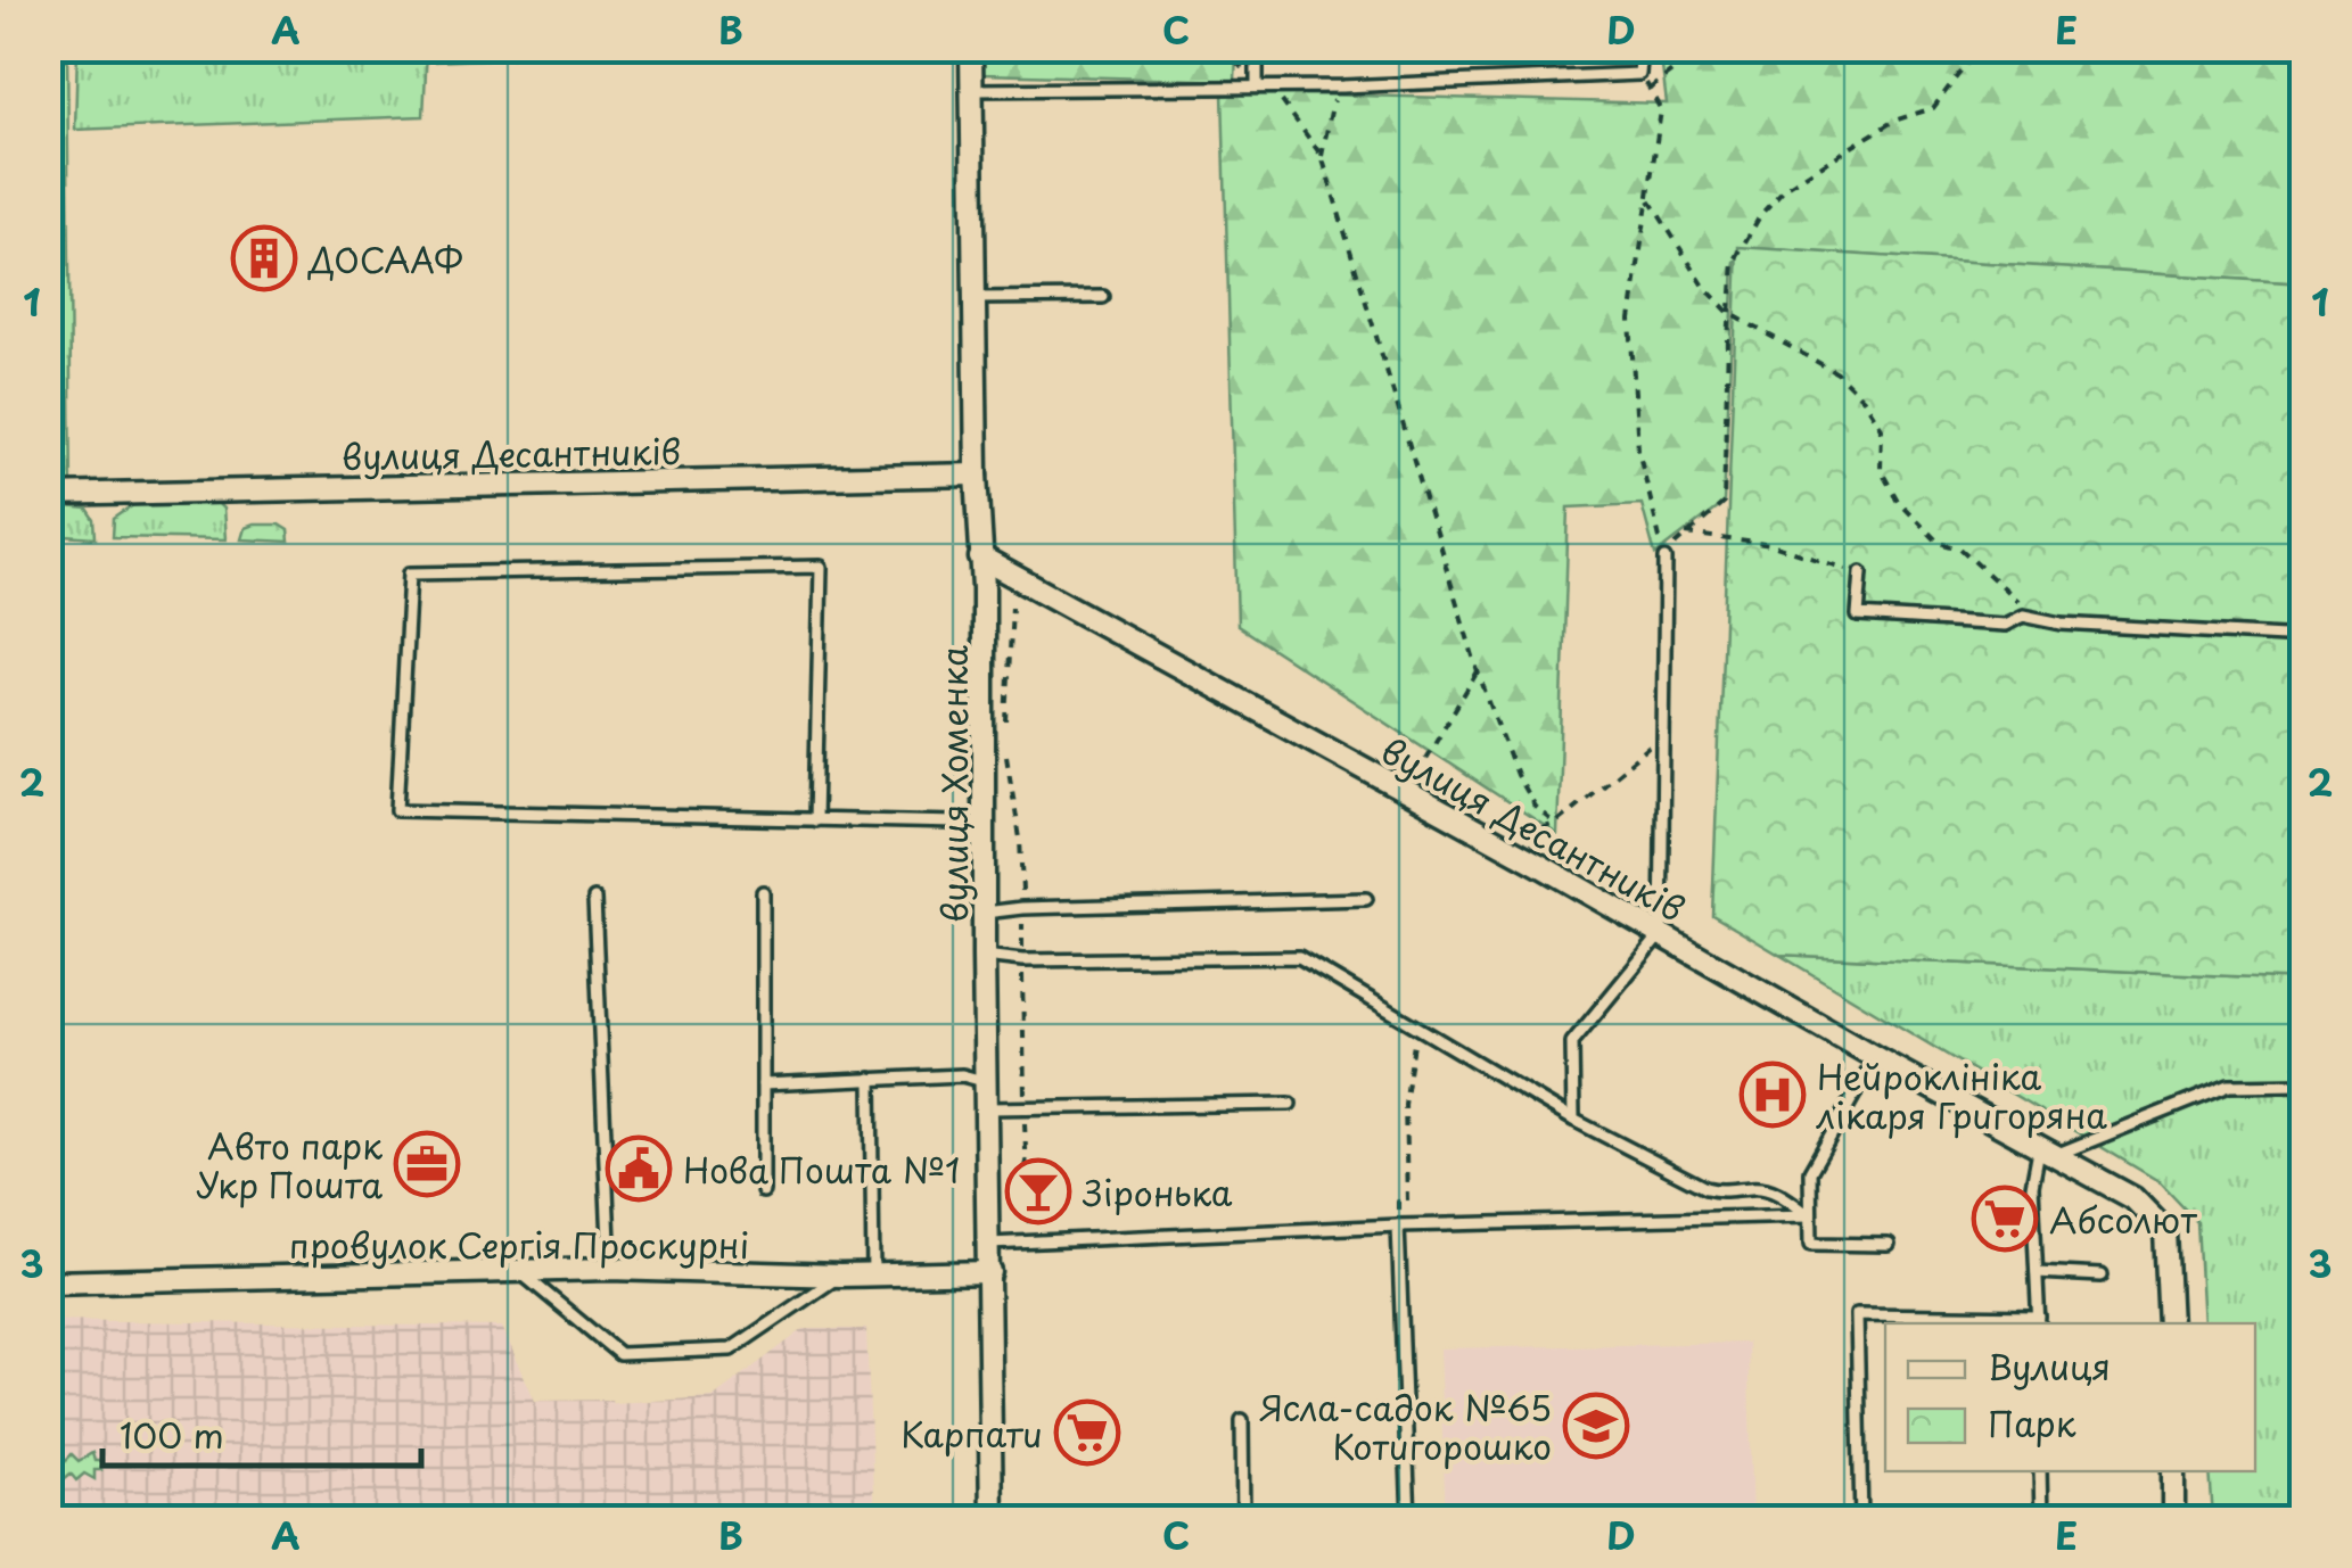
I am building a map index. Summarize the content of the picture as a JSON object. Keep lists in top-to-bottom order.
{
  "streets": {
    "street": ["вулиця Десантників", "вулиця Хоменка", "провулок Сергія Проскурні"]
  },
  "crossings": [
    ["вулиця Десантників", "вулиця Хоменка"],
    ["вулиця Хоменка", "провулок Сергія Проскурні"]
  ],
  "places": {
    "building": ["ДОСААФ"],
    "hospital": ["Нейроклініка лікаря Григоряна"],
    "office": ["Авто парк Укр Пошта"],
    "public building": ["Нова Пошта №1"],
    "bar": ["Зіронька"],
    "supermarket": ["Абсолют", "Карпати"],
    "school or university": ["Ясла-садок №65 Котигорошко"]
  },
  "legend": ["Вулиця", "Парк"],
  "scale_bar": "100 m",
  "grid": {
    "columns": [
      "A",
      "B",
      "C",
      "D",
      "E"
    ],
    "rows": ["1", "2", "3"]
  }
}
